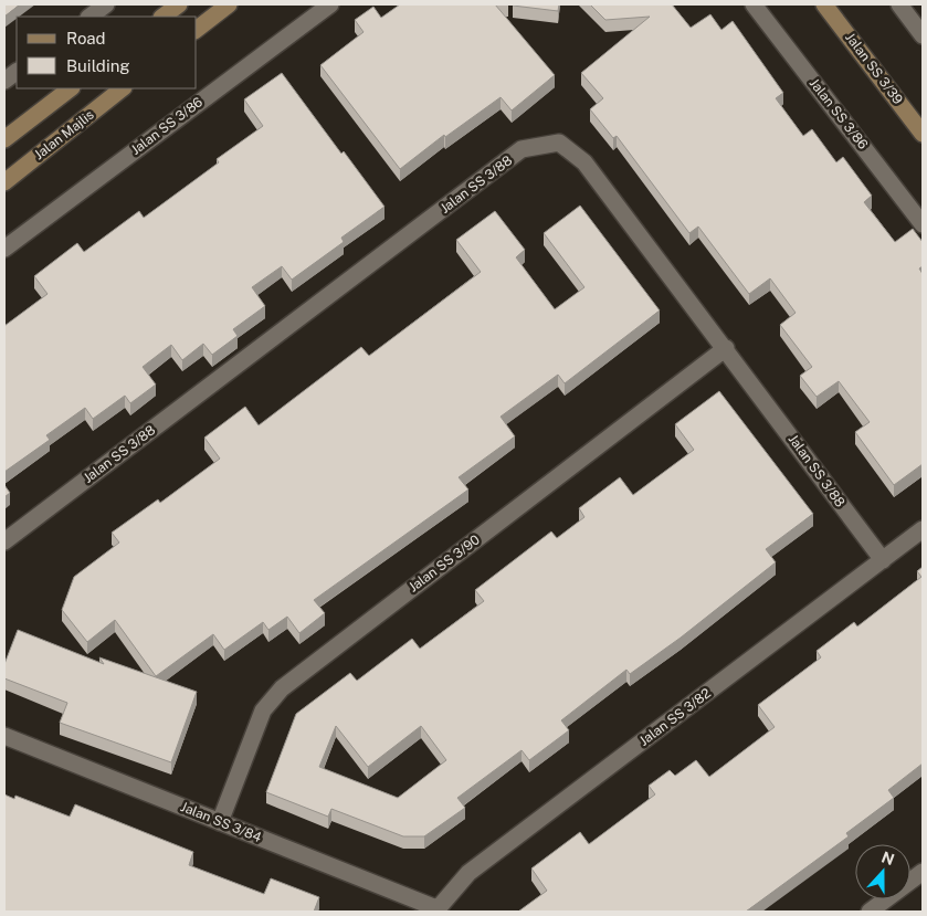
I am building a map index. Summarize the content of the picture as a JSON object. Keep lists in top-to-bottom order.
{
  "streets": {
    "main road": ["Jalan SS 3/39", "Jalan Majlis"],
    "street": [
      "Jalan SS 3/86",
      "Jalan SS 3/88",
      "Jalan SS 3/90",
      "Jalan SS 3/82",
      "Jalan SS 3/84"
    ]
  },
  "crossings": [
    ["Jalan SS 3/88", "Jalan SS 3/90"],
    ["Jalan SS 3/88", "Jalan SS 3/82"],
    ["Jalan SS 3/90", "Jalan SS 3/84"],
    ["Jalan SS 3/82", "Jalan SS 3/84"]
  ],
  "legend": ["Road", "Building"],
  "north": "top"
}
